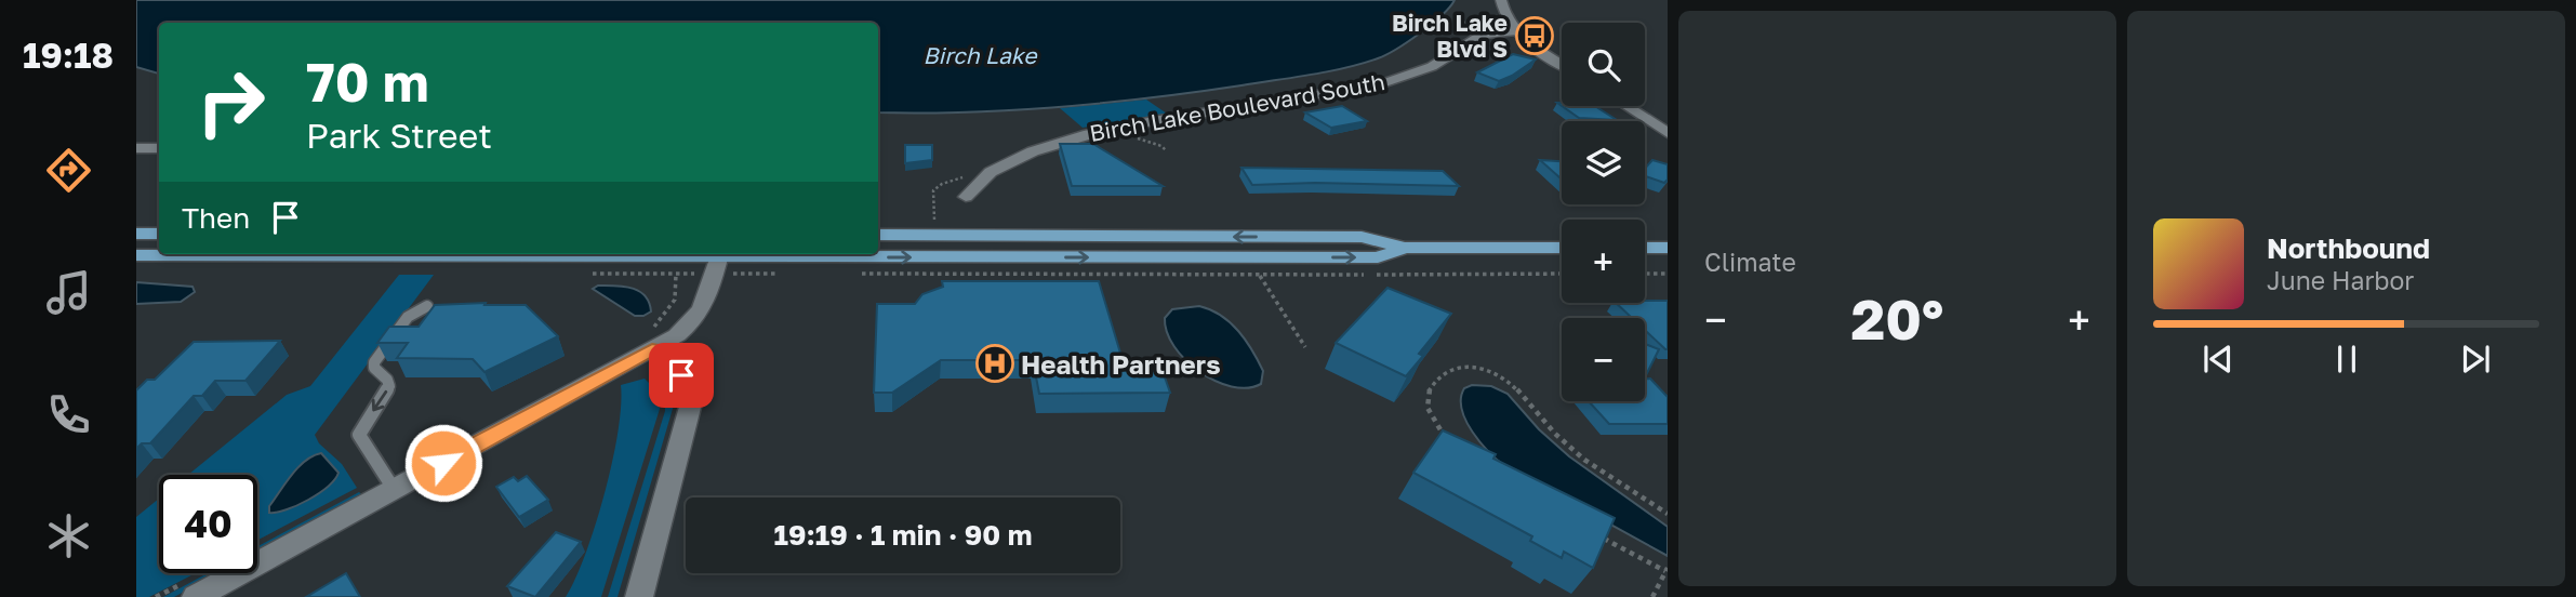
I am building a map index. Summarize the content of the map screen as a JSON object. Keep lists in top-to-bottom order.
{
  "streets": {
    "street": ["Birch Lake Boulevard South"]
  },
  "water": ["Birch Lake"],
  "places": {
    "bus stop": ["Birch Lake Blvd S"],
    "hospital": ["Health Partners"]
  },
  "page": {
    "tabs": "19:18",
    "tile": "Climate",
    "map_buttons": ["+", "−"],
    "turn": ["70 m", "Park Street"],
    "then": "Then",
    "song": ["Northbound", "June Harbor"],
    "heat": ["−", "20°", "+"],
    "limit": "40",
    "trip": "19:19 · 1 min · 90 m"
  }
}
